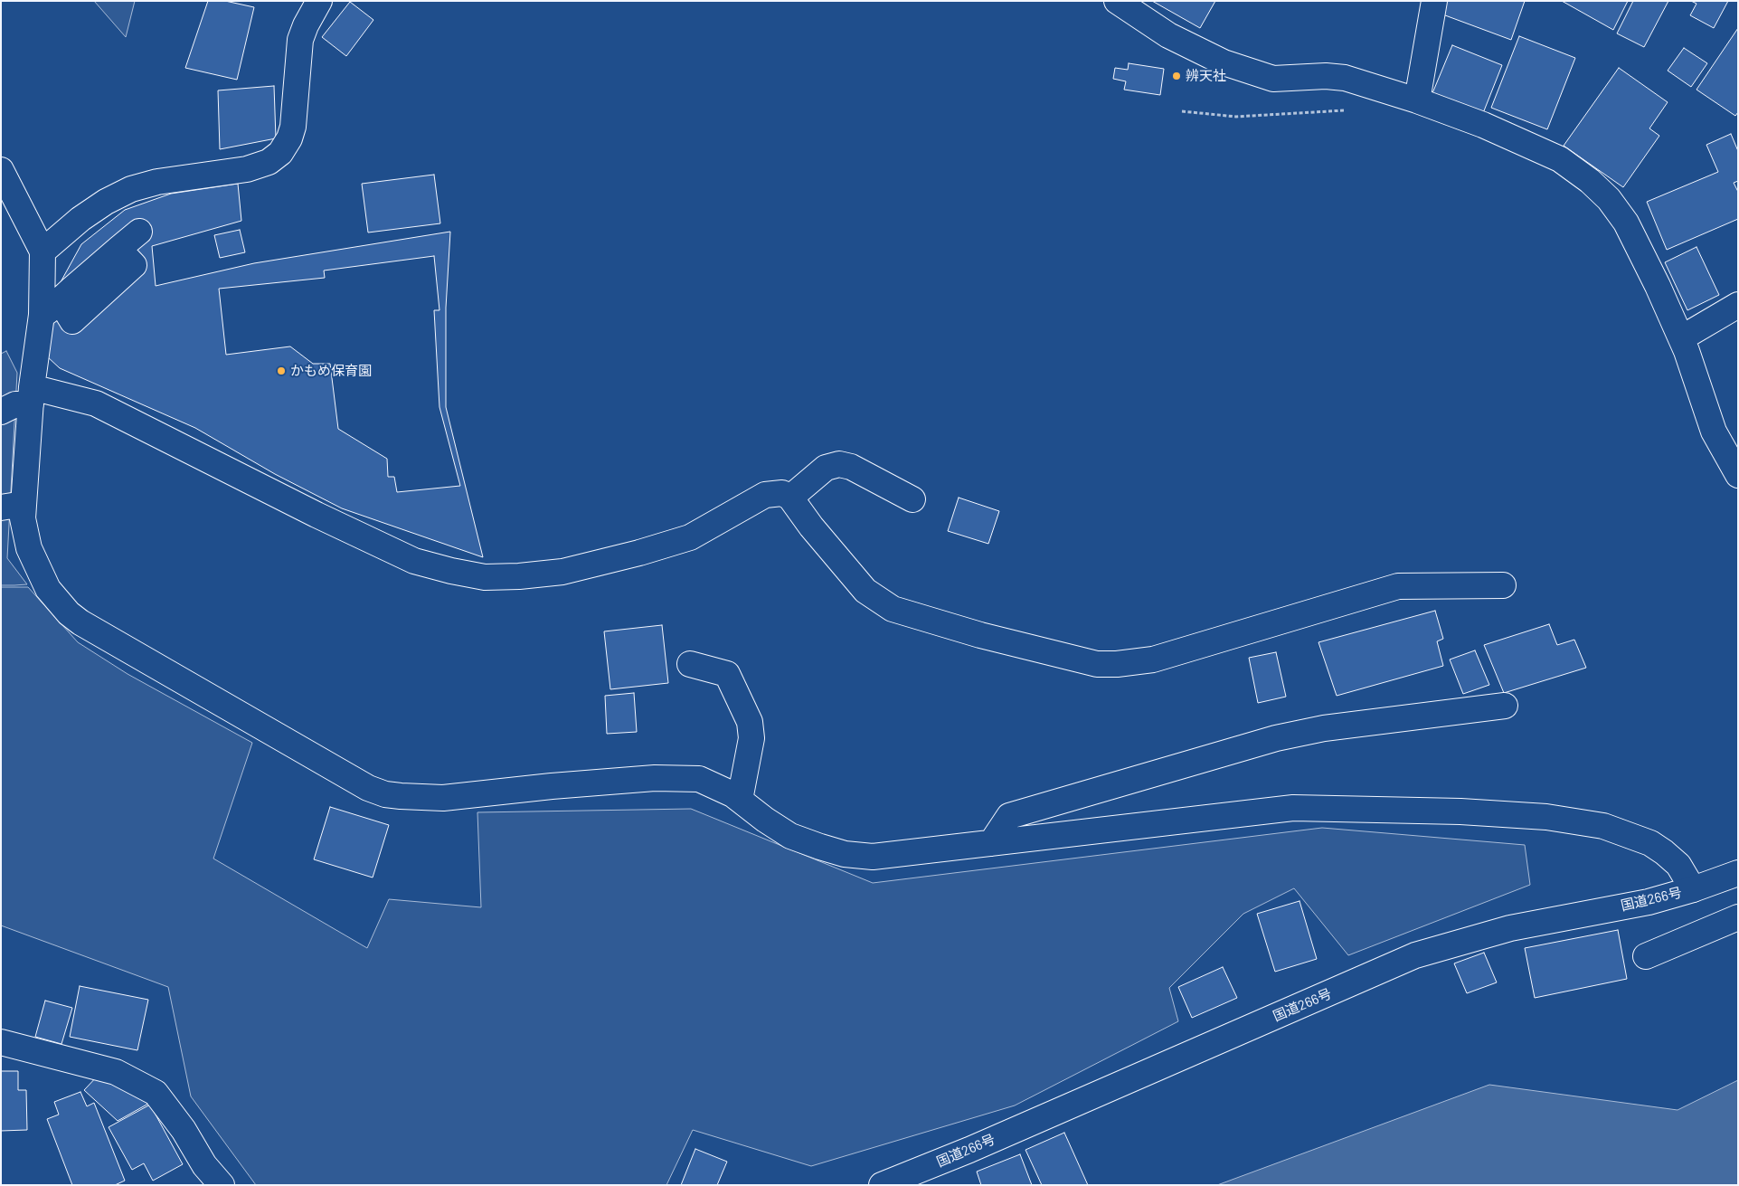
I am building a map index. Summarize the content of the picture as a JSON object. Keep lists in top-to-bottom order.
{
  "streets": {
    "main road": ["国道266号"]
  },
  "places": ["辨天社", "かもめ保育園"]
}
